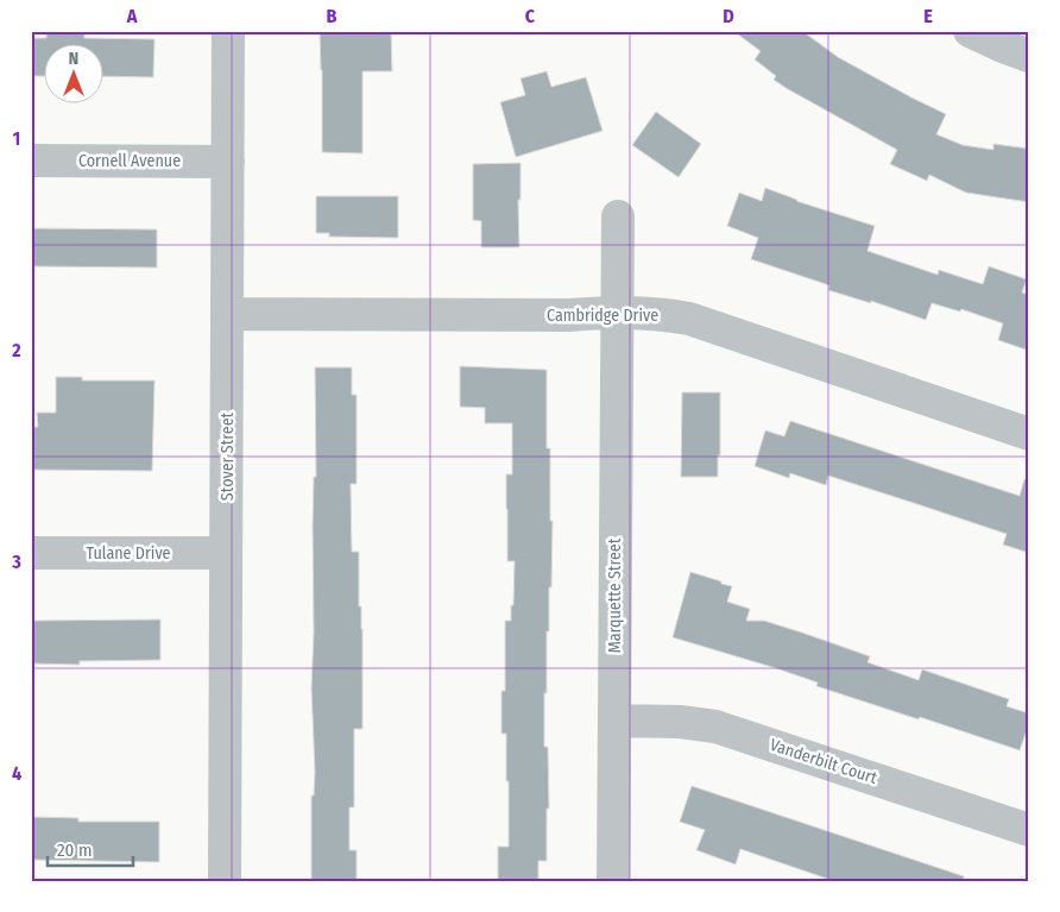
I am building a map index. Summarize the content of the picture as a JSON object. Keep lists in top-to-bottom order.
{
  "streets": {
    "street": [
      "Cornell Avenue",
      "Cambridge Drive",
      "Stover Street",
      "Tulane Drive",
      "Marquette Street",
      "Vanderbilt Court"
    ]
  },
  "crossings": [
    ["Cornell Avenue", "Stover Street"],
    ["Cambridge Drive", "Stover Street"],
    ["Cambridge Drive", "Marquette Street"],
    ["Stover Street", "Tulane Drive"],
    ["Marquette Street", "Vanderbilt Court"]
  ],
  "scale_bar": "20 m",
  "north": "top",
  "grid": {
    "columns": [
      "A",
      "B",
      "C",
      "D",
      "E"
    ],
    "rows": [
      "1",
      "2",
      "3",
      "4"
    ]
  }
}
